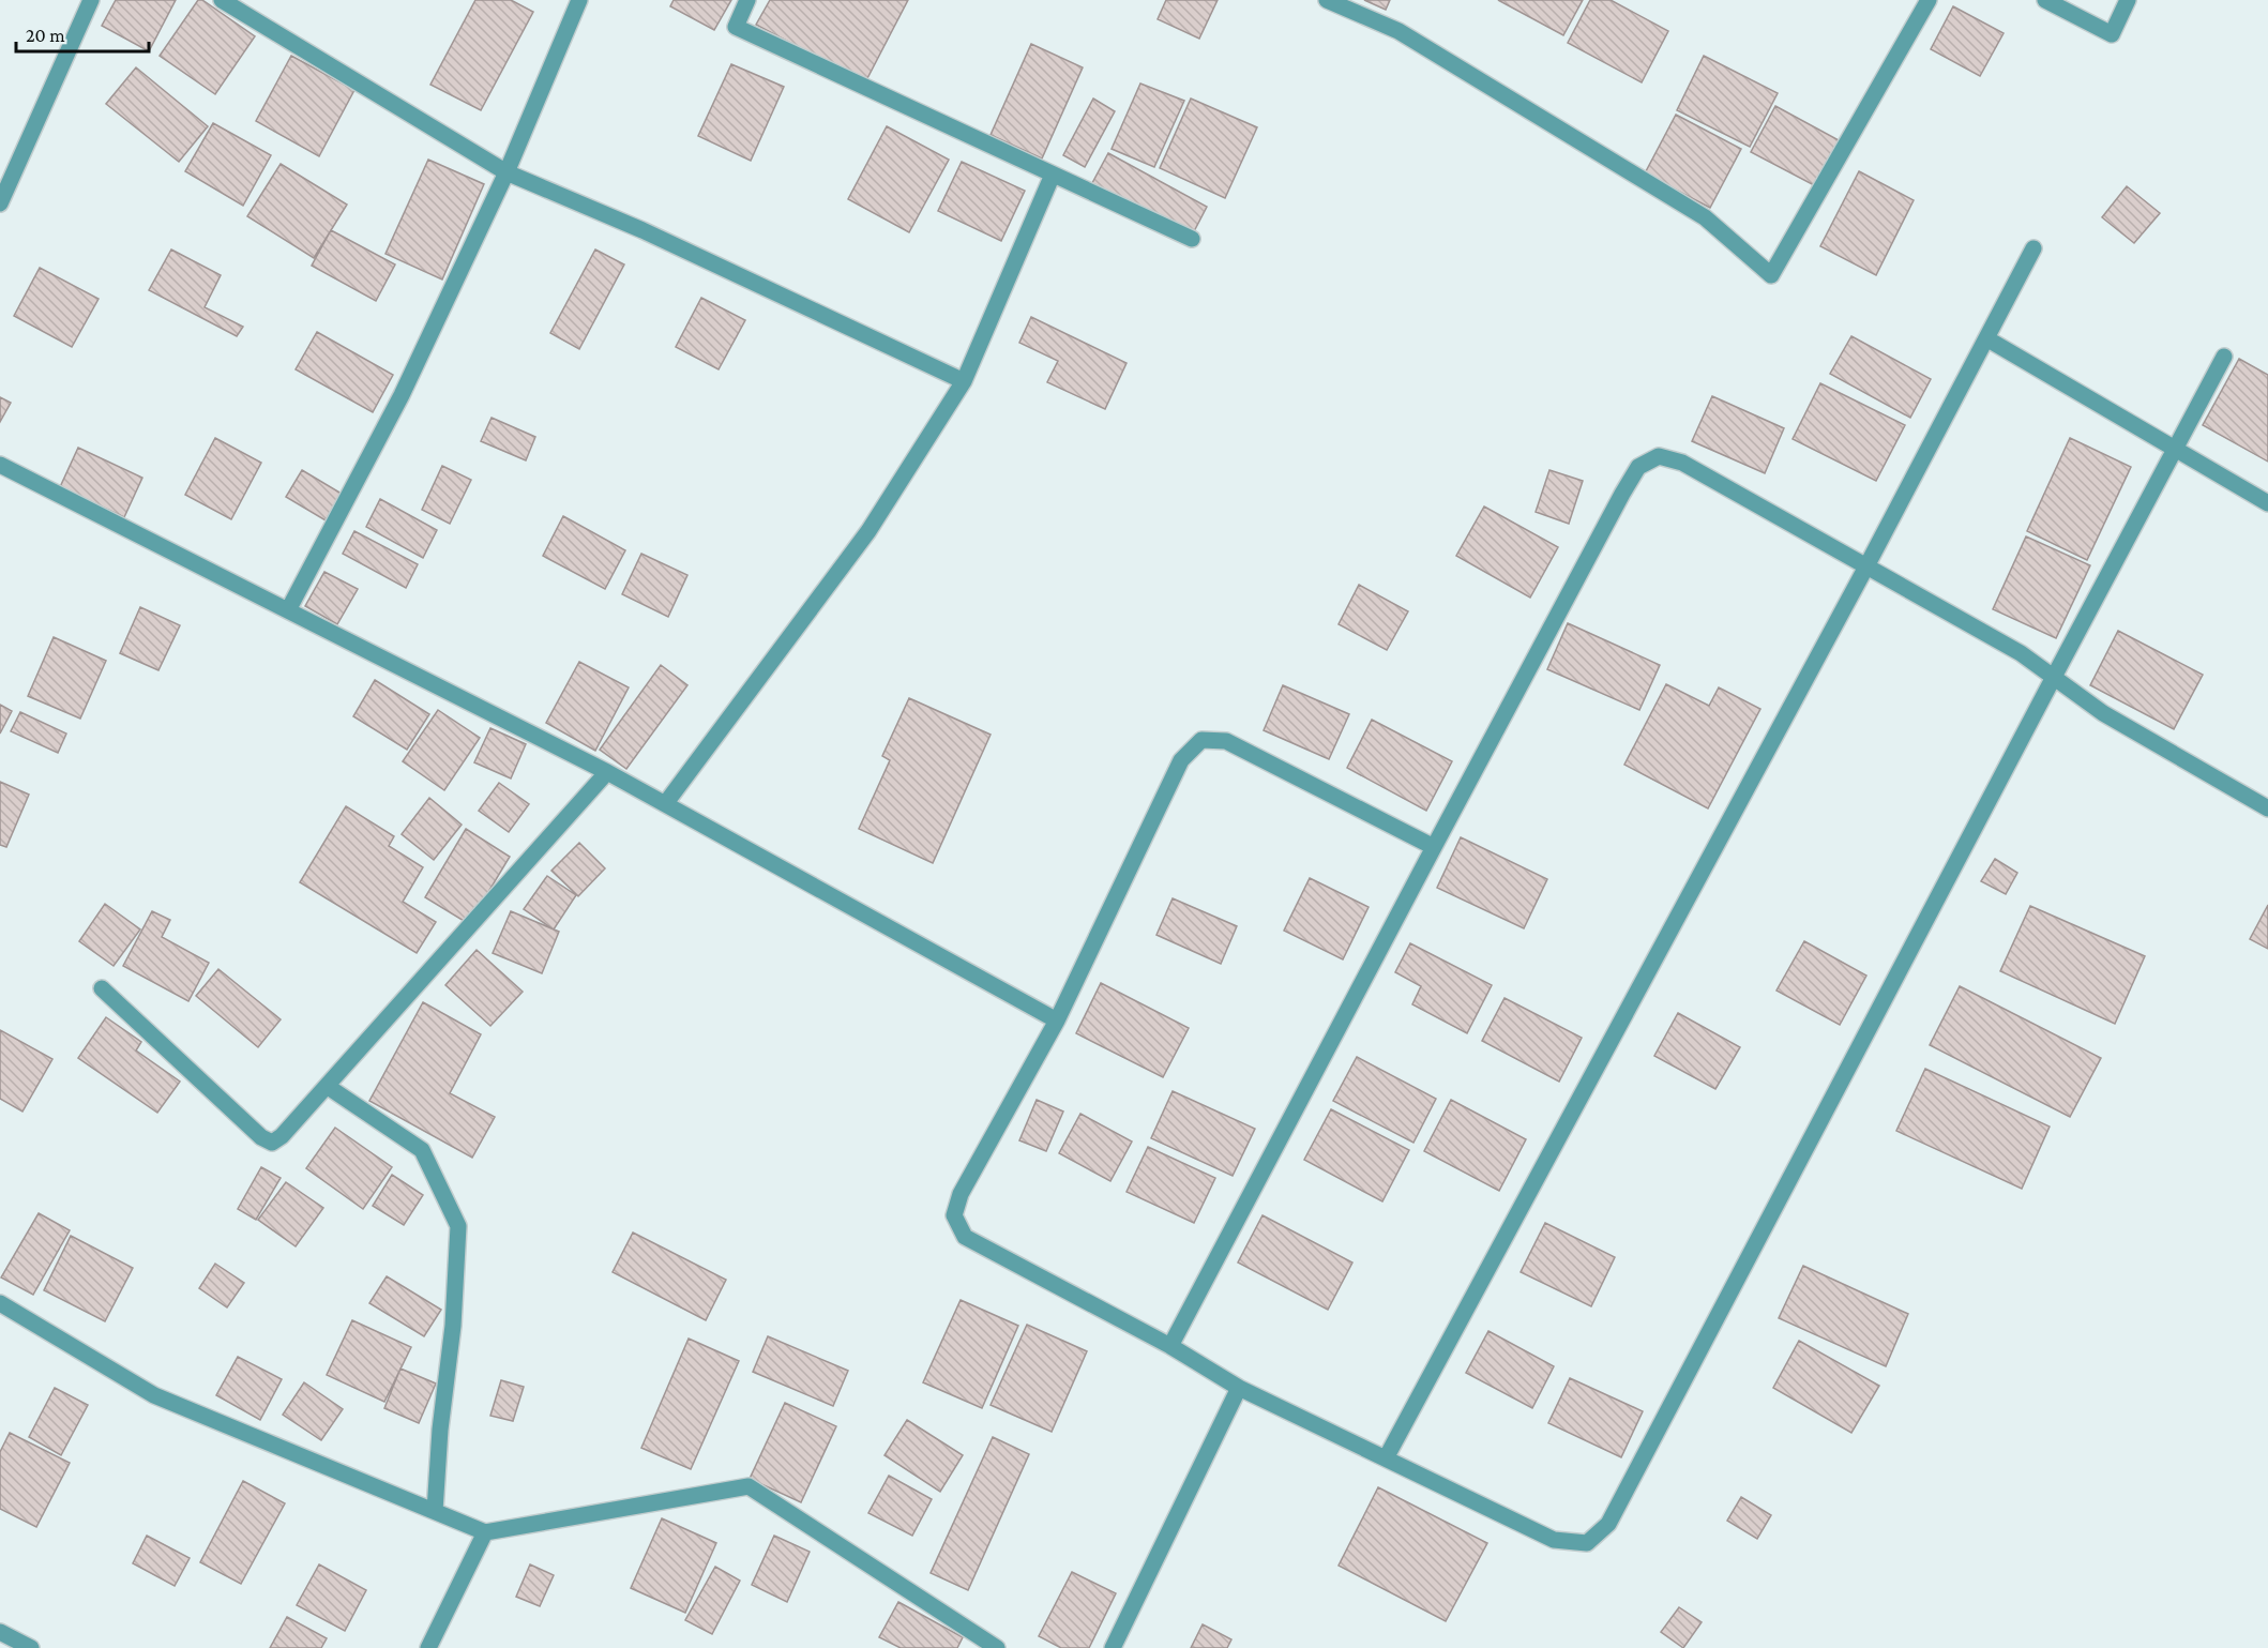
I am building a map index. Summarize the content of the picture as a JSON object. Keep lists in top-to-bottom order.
{
  "scale_bar": "20 m"
}
